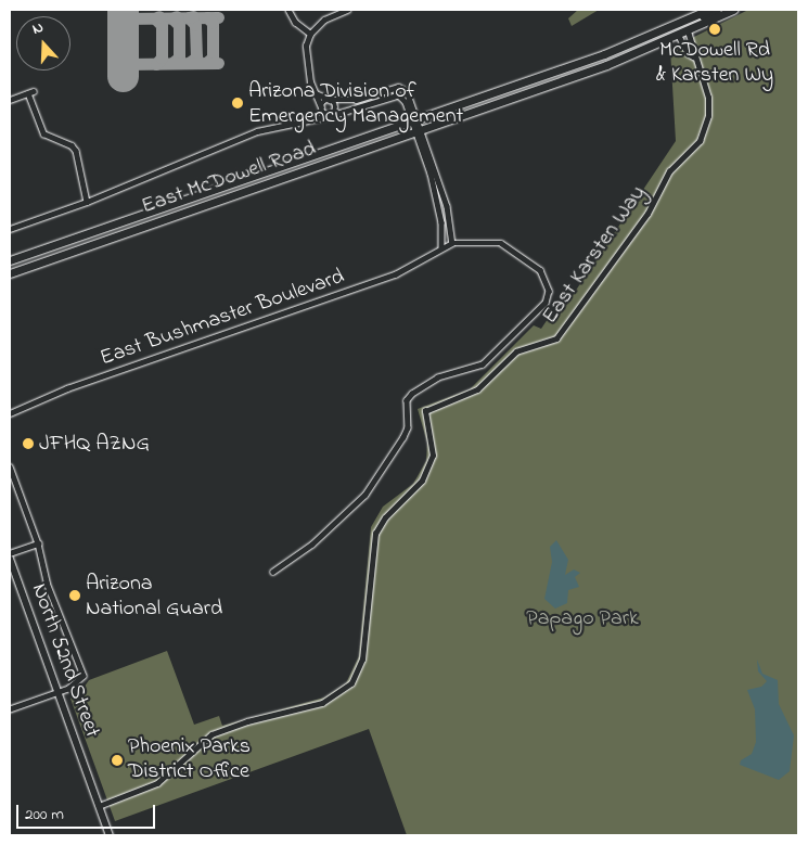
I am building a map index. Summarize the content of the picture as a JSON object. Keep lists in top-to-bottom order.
{
  "streets": {
    "main road": ["East McDowell Road", "North 52nd Street"],
    "street": ["East Karsten Way", "East Bushmaster Boulevard"]
  },
  "crossings": [
    ["East McDowell Road", "East Karsten Way"],
    ["East Karsten Way", "North 52nd Street"]
  ],
  "parks": ["Papago Park"],
  "places": [
    "McDowell Rd & Karsten Wy",
    "Arizona Division of Emergency Management",
    "JFHQ AZNG",
    "Arizona National Guard",
    "Phoenix Parks District Office"
  ],
  "scale_bar": "200 m",
  "north": "top"
}
